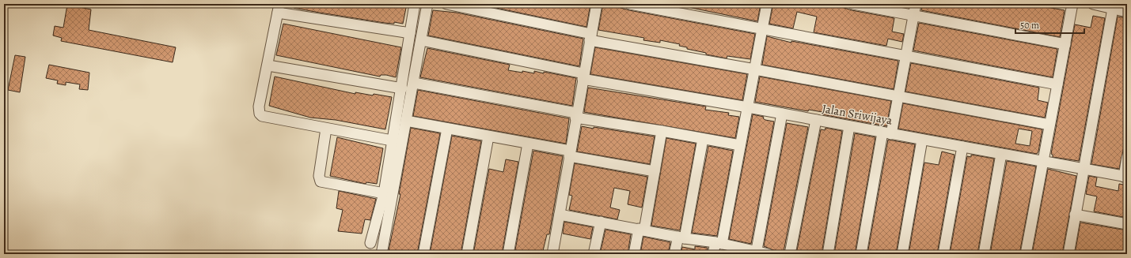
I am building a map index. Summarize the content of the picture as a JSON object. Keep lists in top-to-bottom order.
{
  "streets": {
    "street": ["Jalan Sriwijaya"]
  },
  "scale_bar": "50 m"
}
